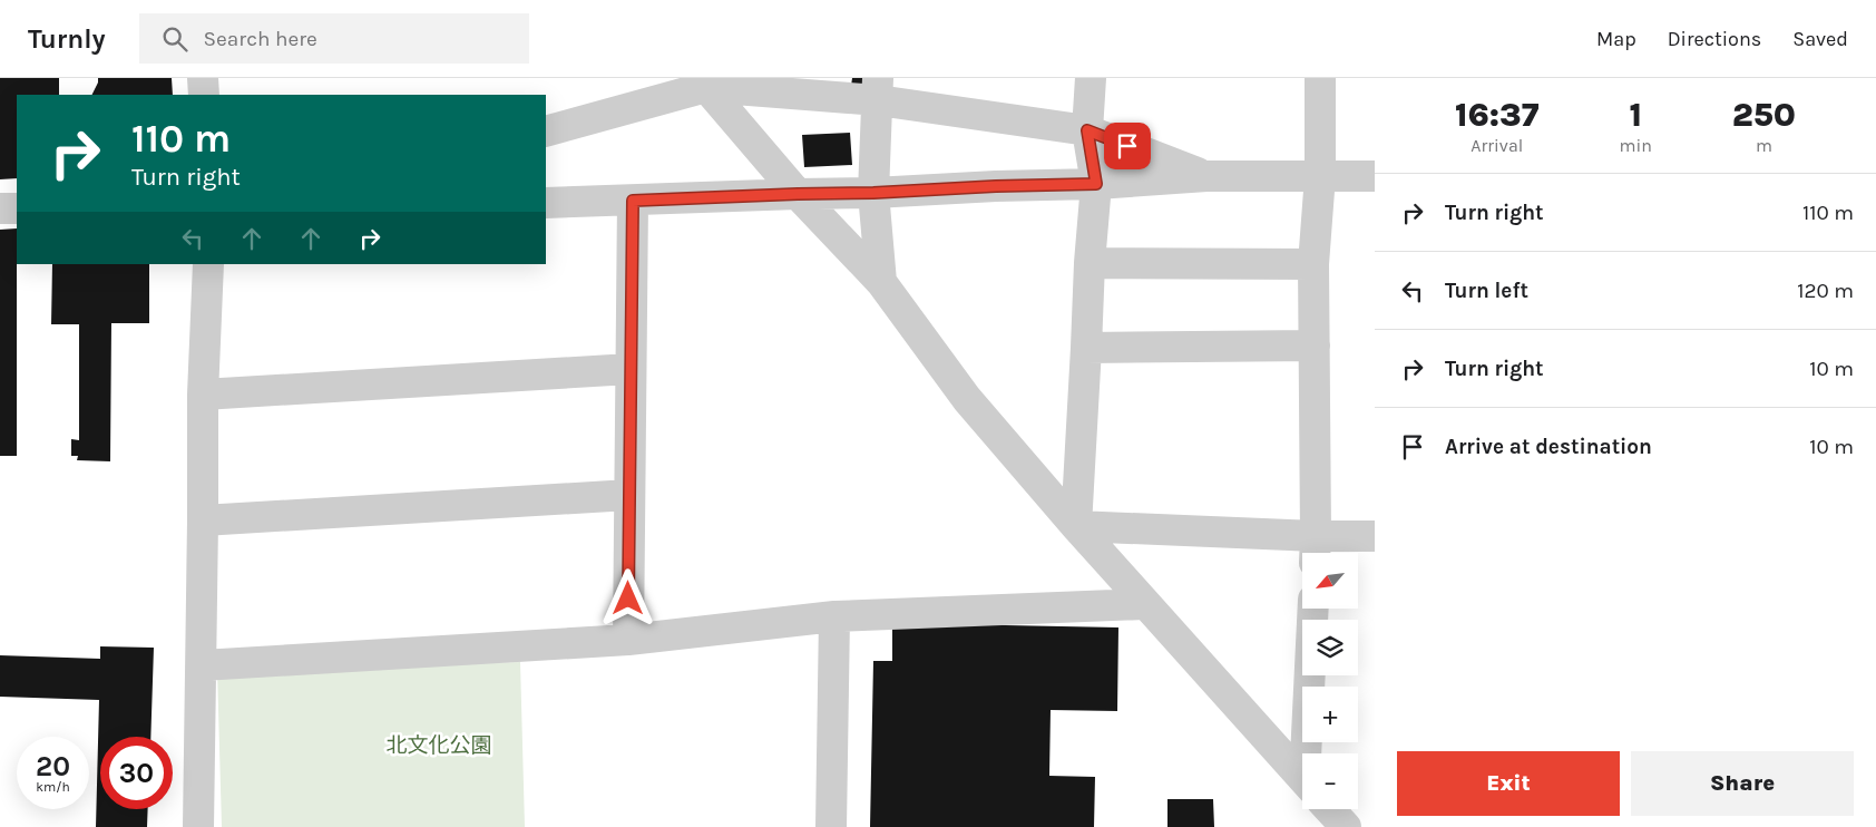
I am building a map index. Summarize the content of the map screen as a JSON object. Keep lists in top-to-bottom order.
{
  "parks": ["北文化公園"],
  "north": "bottom left",
  "page": {
    "header": "Turnly",
    "search": "Search here",
    "nav": ["Map", "Directions", "Saved"],
    "eta": [
      "16:37",
      "Arrival",
      "1",
      "min",
      "250",
      "m"
    ],
    "turn": ["110 m", "Turn right"],
    "list": [
      {
        "name": "Turn right",
        "value": "110 m"
      },
      {
        "name": "Turn left",
        "value": "120 m"
      },
      {
        "name": "Turn right",
        "value": "10 m"
      },
      {
        "name": "Arrive at destination",
        "value": "10 m"
      }
    ],
    "map_buttons": ["+", "−"],
    "speed": "20 km/h",
    "limit": "30",
    "buttons": ["Exit", "Share"]
  }
}
